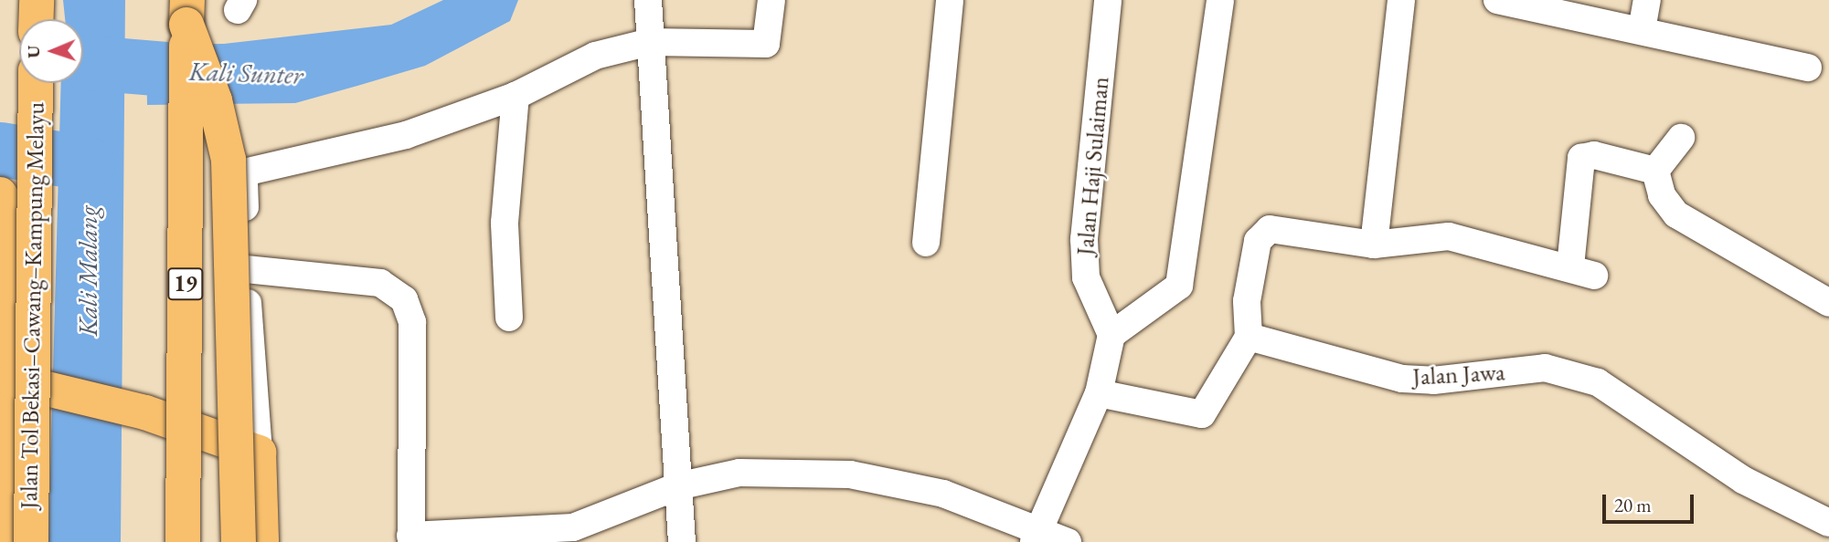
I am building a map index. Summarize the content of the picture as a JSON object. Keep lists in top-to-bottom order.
{
  "streets": {
    "main road": ["19", "Jalan Tol Bekasi–Cawang–Kampung Melayu"],
    "street": ["Jalan Haji Sulaiman", "Jalan Jawa"]
  },
  "water": ["Kali Sunter", "Kali Malang"],
  "scale_bar": "20 m",
  "north": "left"
}
